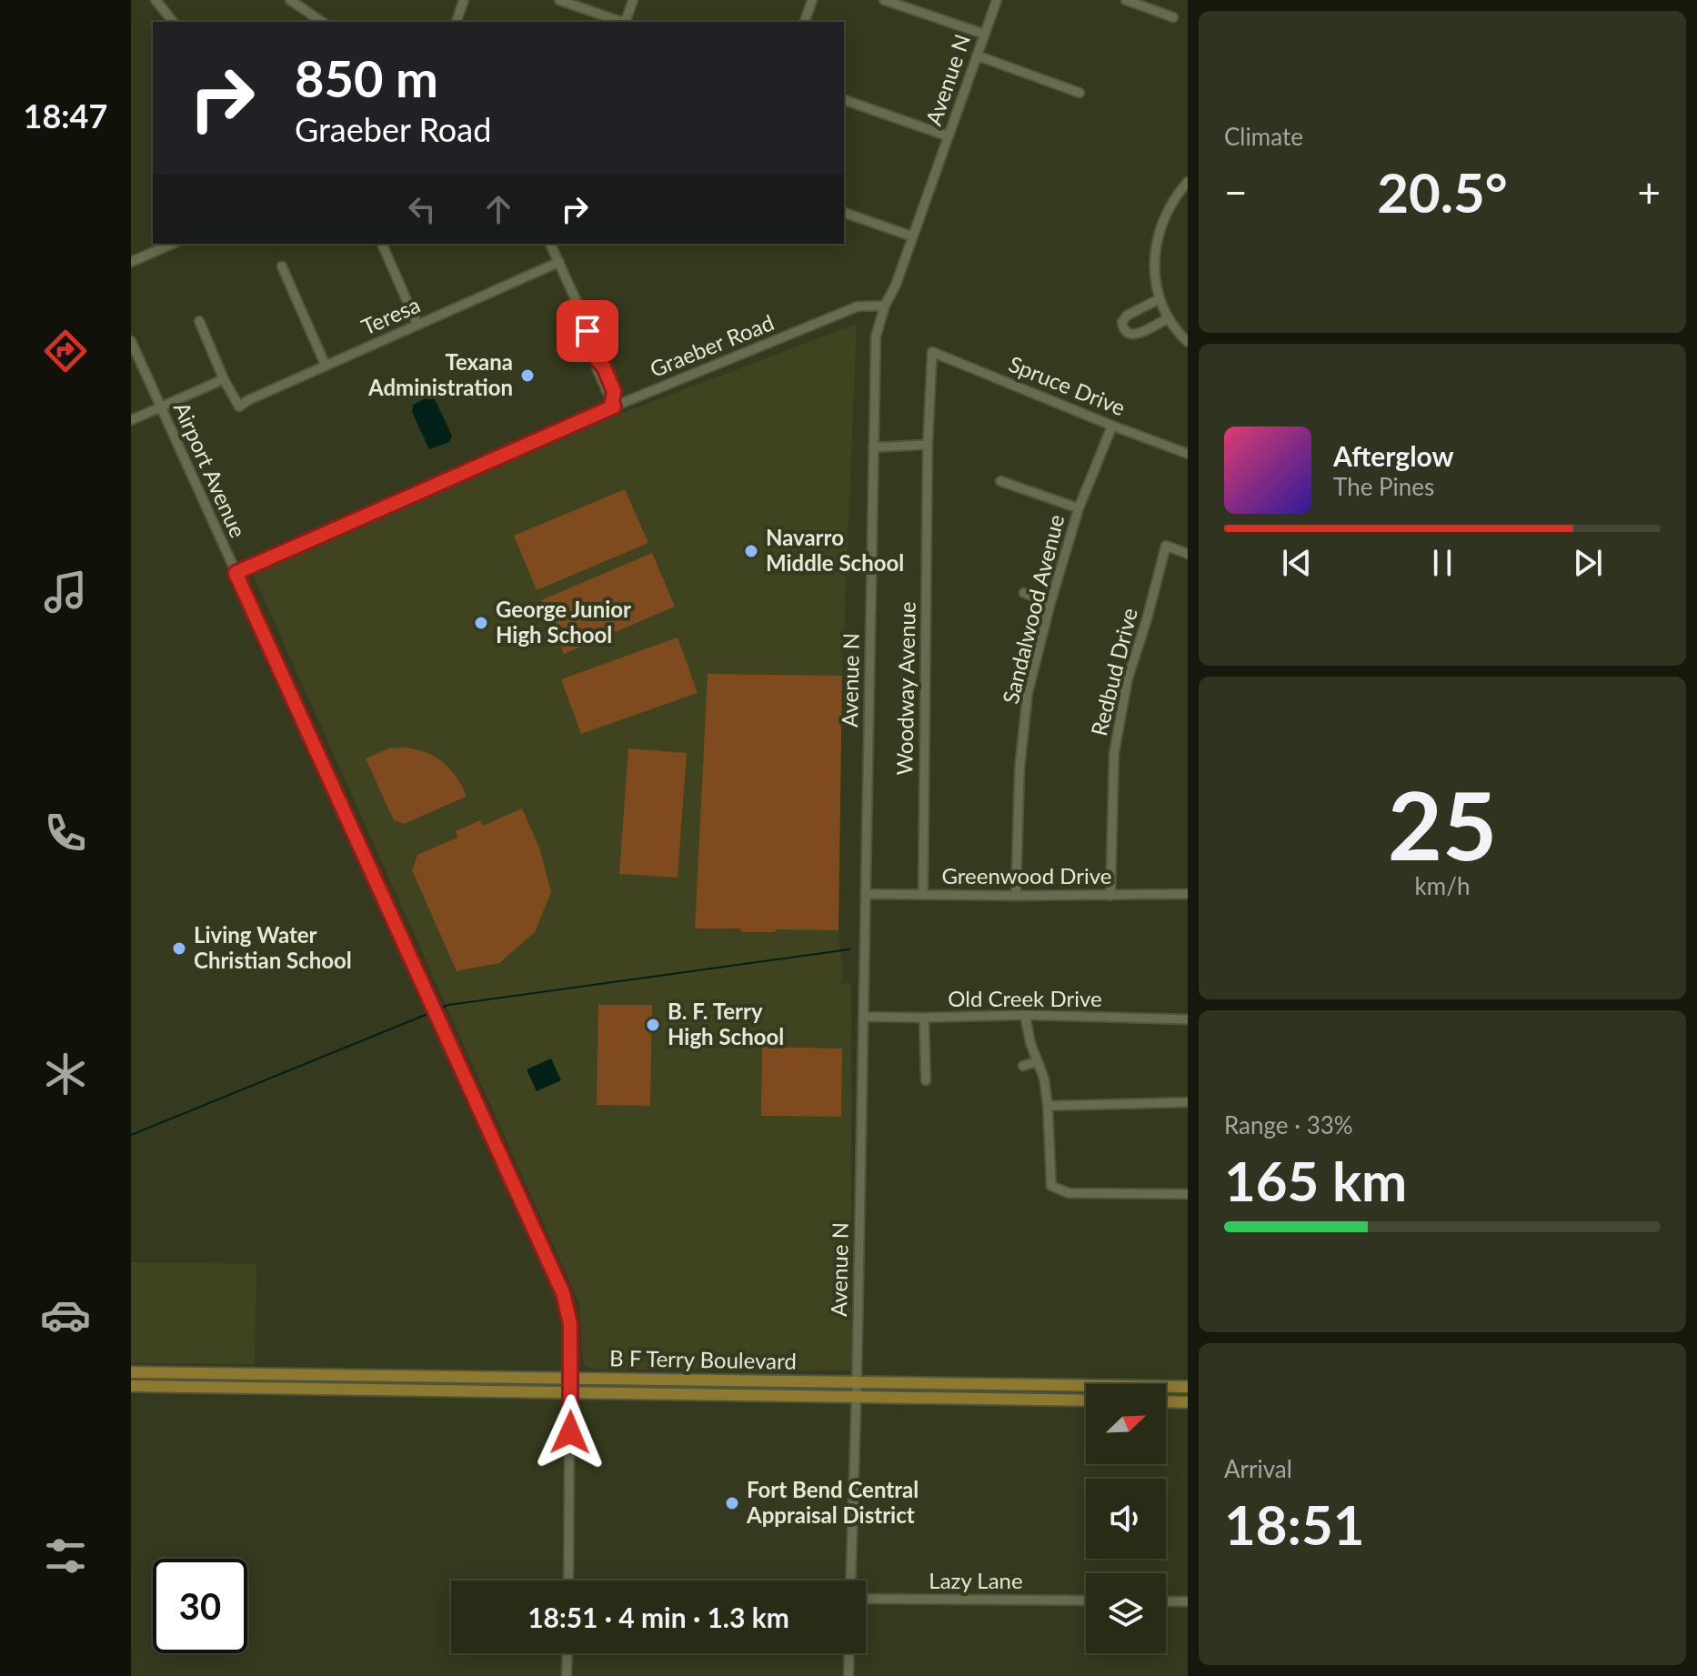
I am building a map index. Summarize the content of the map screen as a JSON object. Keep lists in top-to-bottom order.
{
  "streets": {
    "main road": ["B F Terry Boulevard"],
    "street": [
      "Avenue N",
      "Teresa",
      "Graeber Road",
      "Spruce Drive",
      "Airport Avenue",
      "Sandalwood Avenue",
      "Redbud Drive",
      "Woodway Avenue",
      "Greenwood Drive",
      "Old Creek Drive",
      "Lazy Lane"
    ]
  },
  "crossings": [
    ["Avenue N", "Graeber Road"],
    ["Avenue N", "Greenwood Drive"],
    ["Avenue N", "Old Creek Drive"],
    ["Avenue N", "B F Terry Boulevard"],
    ["Graeber Road", "Airport Avenue"],
    ["Spruce Drive", "Sandalwood Avenue"],
    ["Spruce Drive", "Woodway Avenue"],
    ["Airport Avenue", "B F Terry Boulevard"],
    ["Sandalwood Avenue", "Greenwood Drive"],
    ["Redbud Drive", "Greenwood Drive"],
    ["Woodway Avenue", "Greenwood Drive"]
  ],
  "places": [
    "Texana Administration",
    "Navarro Middle School",
    "George Junior High School",
    "Living Water Christian School",
    "B. F. Terry High School",
    "Fort Bend Central Appraisal District"
  ],
  "north": "top right",
  "page": {
    "tabs": "18:47",
    "tile": [
      "Climate",
      ["25", "km/h"],
      ["Range · 33%", "165 km"],
      ["Arrival", "18:51"]
    ],
    "turn": ["850 m", "Graeber Road"],
    "heat": ["−", "20.5°", "+"],
    "song": ["Afterglow", "The Pines"],
    "limit": "30",
    "trip": "18:51 · 4 min · 1.3 km"
  }
}
